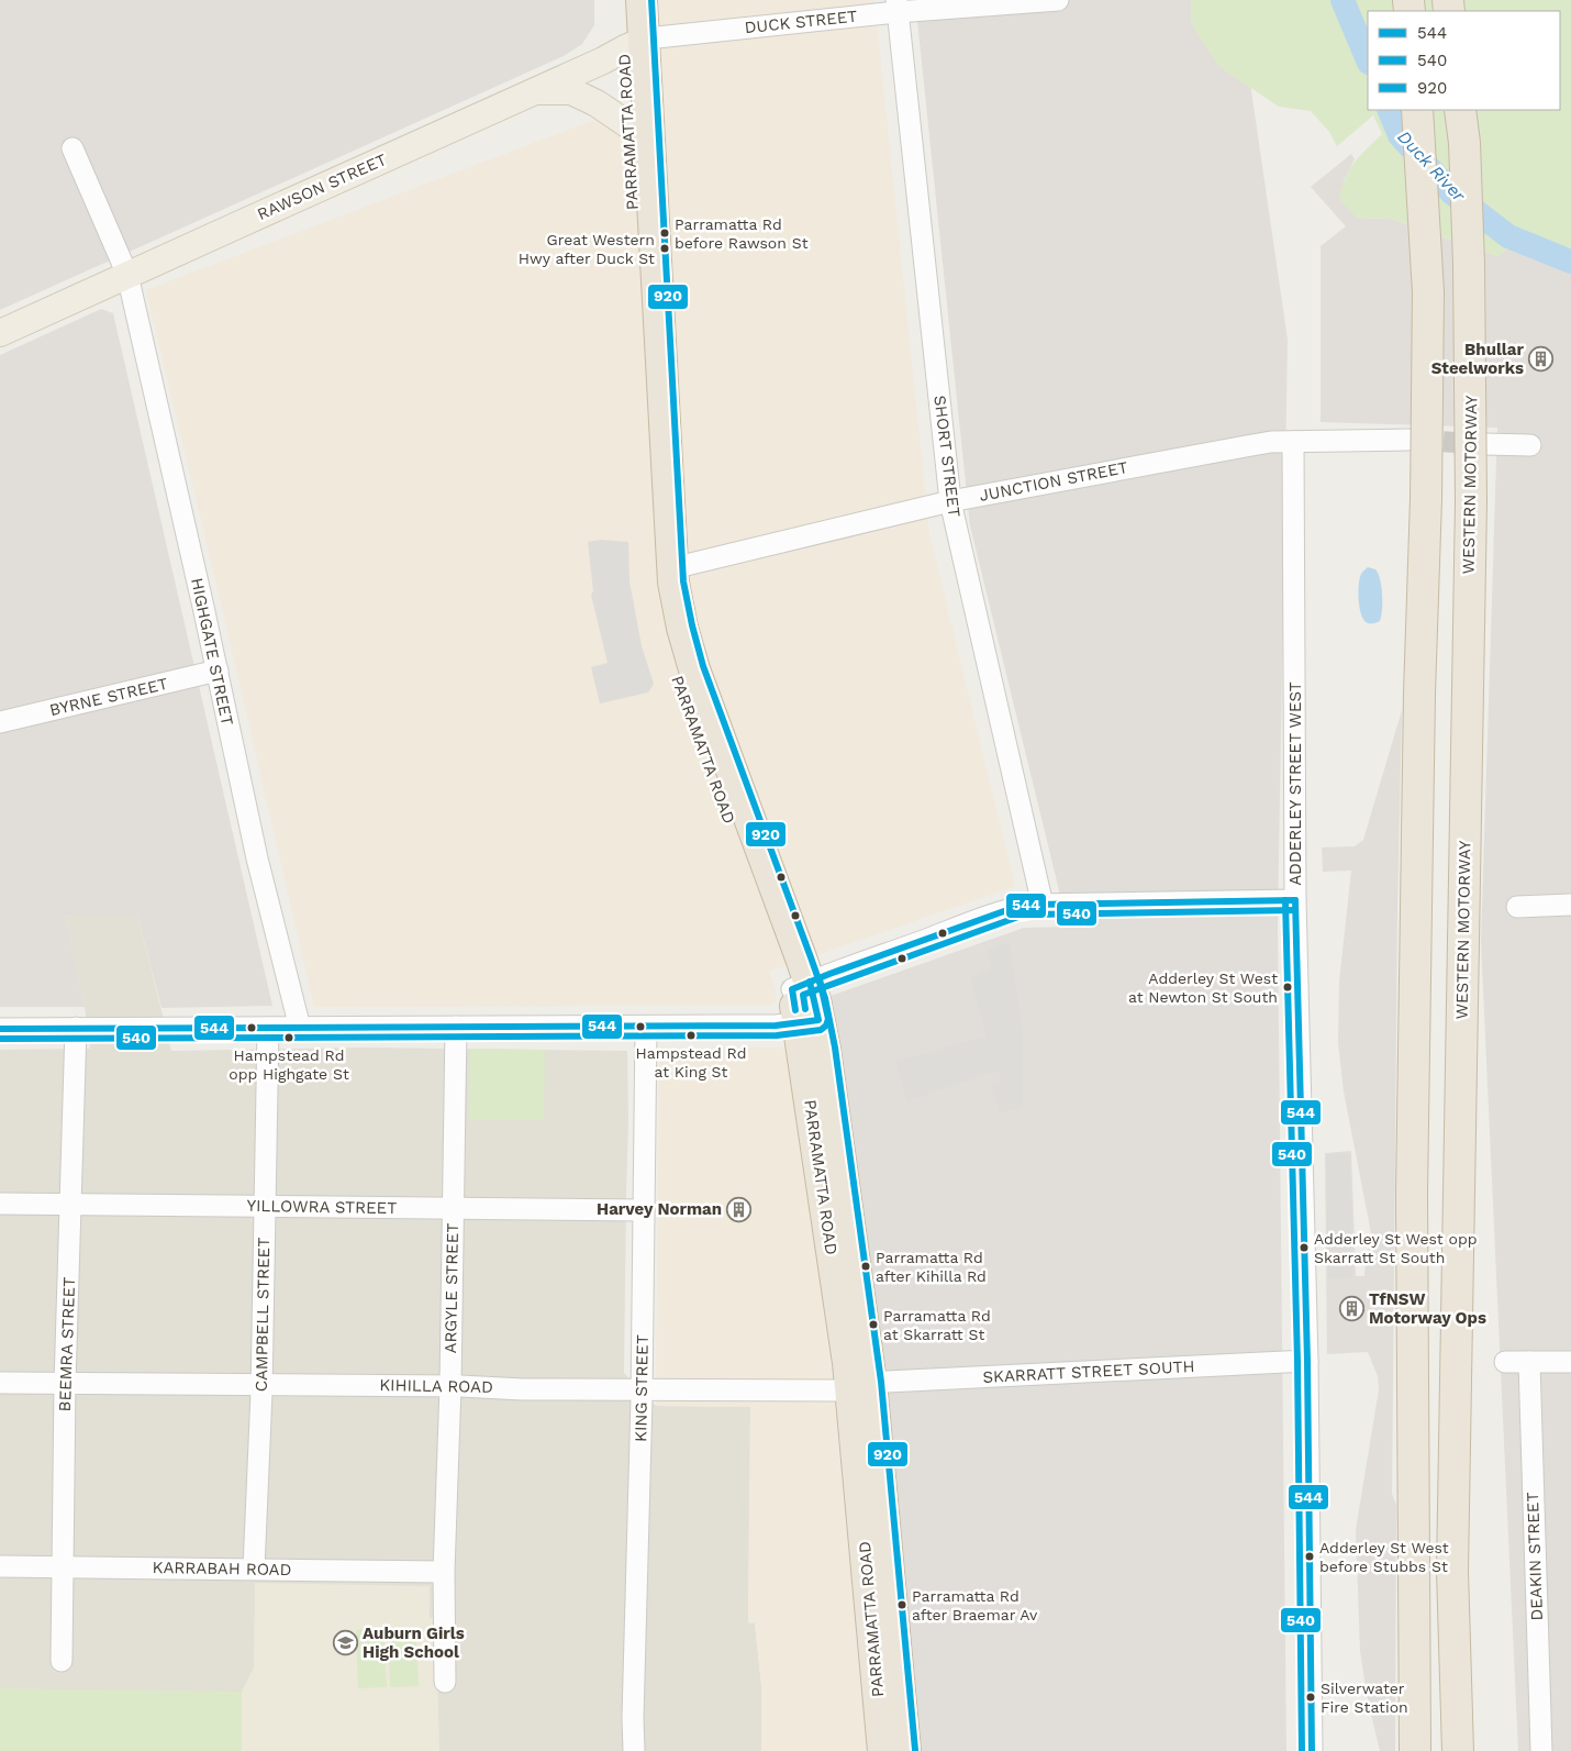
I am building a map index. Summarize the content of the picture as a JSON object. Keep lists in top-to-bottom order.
{
  "streets": {
    "highway": ["PARRAMATTA ROAD", "WESTERN MOTORWAY"],
    "main road": ["RAWSON STREET"],
    "street": [
      "DUCK STREET",
      "SHORT STREET",
      "JUNCTION STREET",
      "HIGHGATE STREET",
      "BYRNE STREET",
      "ADDERLEY STREET WEST",
      "YILLOWRA STREET",
      "ARGYLE STREET",
      "CAMPBELL STREET",
      "BEEMRA STREET",
      "SKARRATT STREET SOUTH",
      "KIHILLA ROAD",
      "KING STREET",
      "DEAKIN STREET",
      "KARRABAH ROAD"
    ]
  },
  "crossings": [
    ["DUCK STREET", "PARRAMATTA ROAD"],
    ["DUCK STREET", "RAWSON STREET"],
    ["DUCK STREET", "SHORT STREET"],
    ["PARRAMATTA ROAD", "RAWSON STREET"],
    ["PARRAMATTA ROAD", "JUNCTION STREET"],
    ["PARRAMATTA ROAD", "SKARRATT STREET SOUTH"],
    ["PARRAMATTA ROAD", "KIHILLA ROAD"],
    ["RAWSON STREET", "HIGHGATE STREET"],
    ["SHORT STREET", "JUNCTION STREET"],
    ["JUNCTION STREET", "ADDERLEY STREET WEST"],
    ["HIGHGATE STREET", "BYRNE STREET"],
    ["ADDERLEY STREET WEST", "SKARRATT STREET SOUTH"],
    ["YILLOWRA STREET", "ARGYLE STREET"],
    ["YILLOWRA STREET", "CAMPBELL STREET"],
    ["YILLOWRA STREET", "BEEMRA STREET"],
    ["YILLOWRA STREET", "KING STREET"],
    ["ARGYLE STREET", "KIHILLA ROAD"],
    ["ARGYLE STREET", "KARRABAH ROAD"],
    ["CAMPBELL STREET", "KIHILLA ROAD"],
    ["CAMPBELL STREET", "KARRABAH ROAD"],
    ["BEEMRA STREET", "KIHILLA ROAD"],
    ["BEEMRA STREET", "KARRABAH ROAD"],
    ["SKARRATT STREET SOUTH", "KIHILLA ROAD"],
    ["KIHILLA ROAD", "KING STREET"]
  ],
  "water": ["Duck River"],
  "places": {
    "other": [
      "Parramatta Rd before Rawson St",
      "Great Western Hwy after Duck St",
      "Adderley St West at Newton St South",
      "Hampstead Rd at King St",
      "Hampstead Rd opp Highgate St",
      "Adderley St West opp Skarratt St South",
      "Parramatta Rd after Kihilla Rd",
      "Parramatta Rd at Skarratt St",
      "Adderley St West before Stubbs St",
      "Parramatta Rd after Braemar Av",
      "Silverwater Fire Station"
    ],
    "building": ["Bhullar Steelworks", "Harvey Norman", "TfNSW Motorway Ops"],
    "school or university": ["Auburn Girls High School"]
  },
  "lines": ["transit line 920", "transit line 544", "transit line 540"],
  "legend": ["544", "540", "920"]
}
